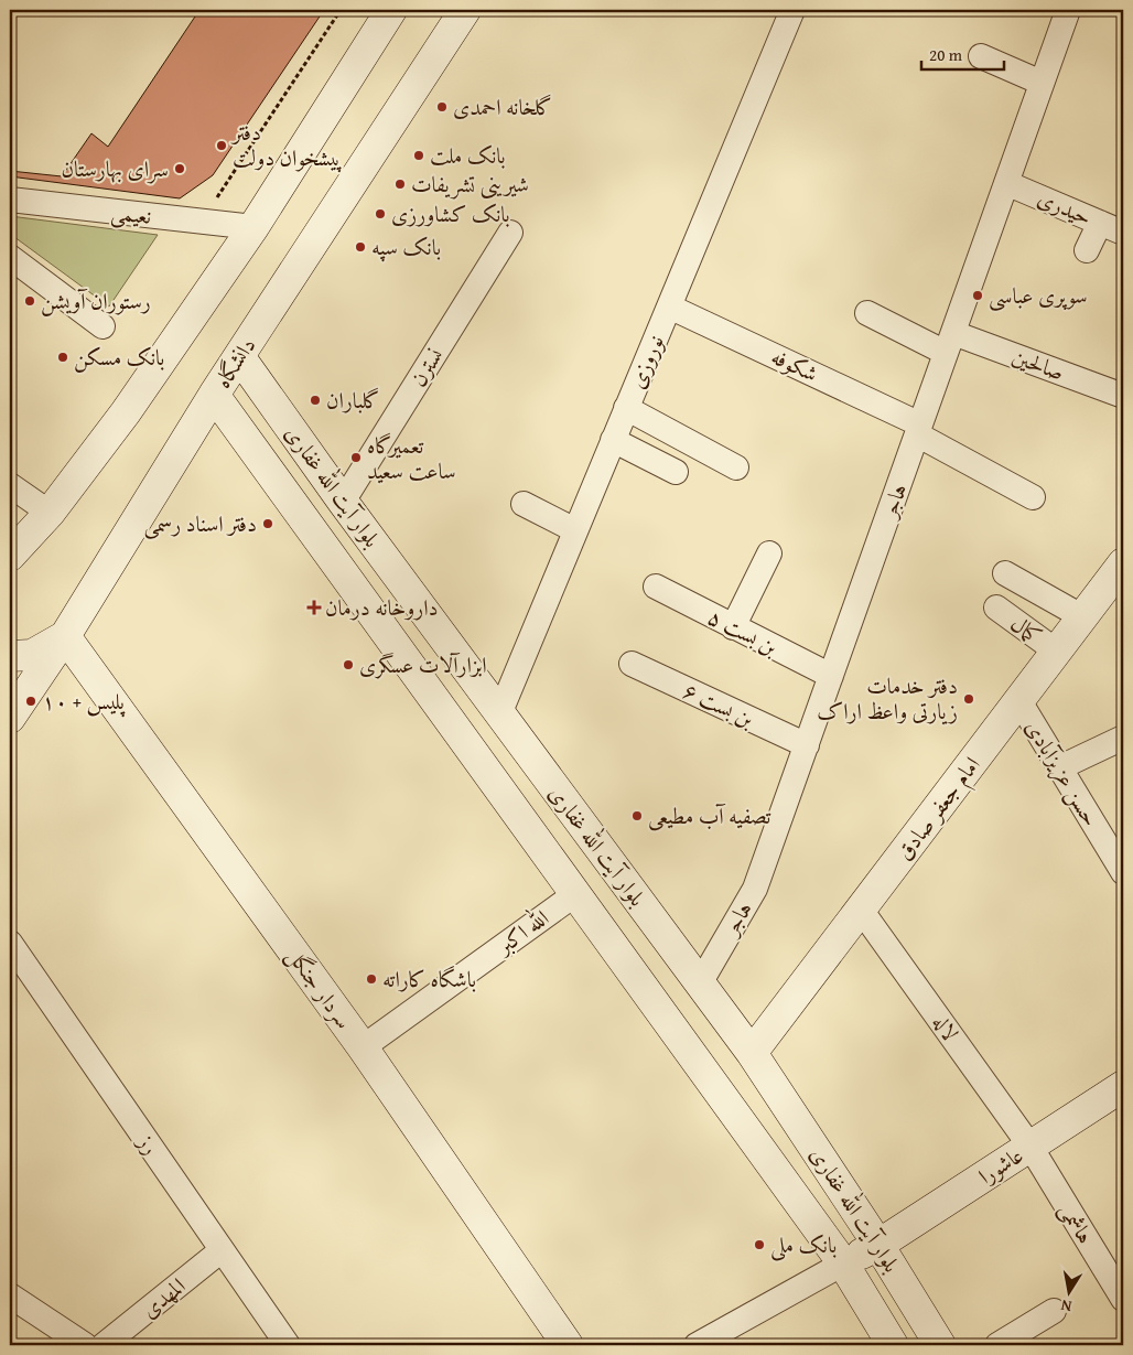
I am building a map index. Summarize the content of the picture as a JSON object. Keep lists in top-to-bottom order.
{
  "streets": {
    "main road": [
      "دانشگاه",
      "بلوار آیت الله غفاری",
      "امام جعفر صادق",
      "سردار جنگل",
      "عاشورا"
    ],
    "street": [
      "حیدری",
      "نعیمی",
      "نوروزی",
      "صالحین",
      "شکوفه",
      "نسترن",
      "هاجر",
      "کمال",
      "بن بست ۵",
      "بن بست ۶",
      "حسن عزیزآبادی",
      "الله اکبر",
      "لاله",
      "رز",
      "هاشمی",
      "المهدی"
    ]
  },
  "crossings": [
    ["حیدری", "هاجر"],
    ["نوروزی", "شکوفه"],
    ["نوروزی", "بلوار آیت الله غفاری"],
    ["دانشگاه", "بلوار آیت الله غفاری"],
    ["دانشگاه", "سردار جنگل"],
    ["صالحین", "هاجر"],
    ["شکوفه", "هاجر"],
    ["نسترن", "بلوار آیت الله غفاری"],
    ["بلوار آیت الله غفاری", "هاجر"],
    ["بلوار آیت الله غفاری", "امام جعفر صادق"],
    ["بلوار آیت الله غفاری", "الله اکبر"],
    ["بلوار آیت الله غفاری", "عاشورا"],
    ["هاجر", "بن بست ۵"],
    ["هاجر", "بن بست ۶"],
    ["کمال", "امام جعفر صادق"],
    ["حسن عزیزآبادی", "امام جعفر صادق"],
    ["امام جعفر صادق", "لاله"],
    ["الله اکبر", "سردار جنگل"],
    ["لاله", "عاشورا"],
    ["لاله", "هاشمی"],
    ["رز", "المهدی"],
    ["عاشورا", "هاشمی"]
  ],
  "places": {
    "other": [
      "گلخانه احمدی",
      "دفتر پیشخوان دولت",
      "بانک ملت",
      "سرای بهارستان",
      "شیرینی تشریفات",
      "بانک کشاورزی",
      "بانک سپه",
      "سوپری عباسی",
      "رستوران آویشن",
      "بانک مسکن",
      "گلباران",
      "تعمیرگاه ساعت سعید",
      "دفتر اسناد رسمی",
      "ابزارآلات عسگری",
      "دفتر خدمات زیارتی واعظ اراک",
      "پلیس + ۱۰",
      "تصفیه آب مطیعی",
      "باشگاه کاراته",
      "بانک ملی"
    ],
    "health": ["داروخانه درمان"]
  },
  "scale_bar": "20 m",
  "north": "bottom"
}
